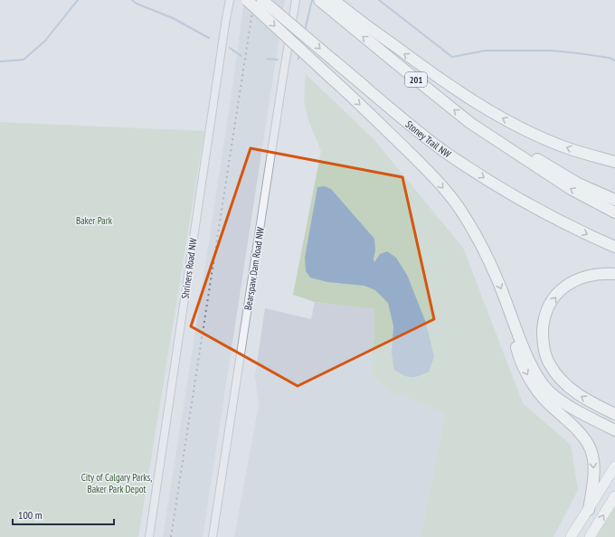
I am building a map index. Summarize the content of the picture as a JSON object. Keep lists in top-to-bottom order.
{
  "streets": {
    "highway": ["201", "Stoney Trail NW"],
    "street": ["Shriners Road NW", "Bearspaw Dam Road NW"]
  },
  "parks": ["Baker Park", "City of Calgary Parks, Baker Park Depot"],
  "scale_bar": "100 m"
}
